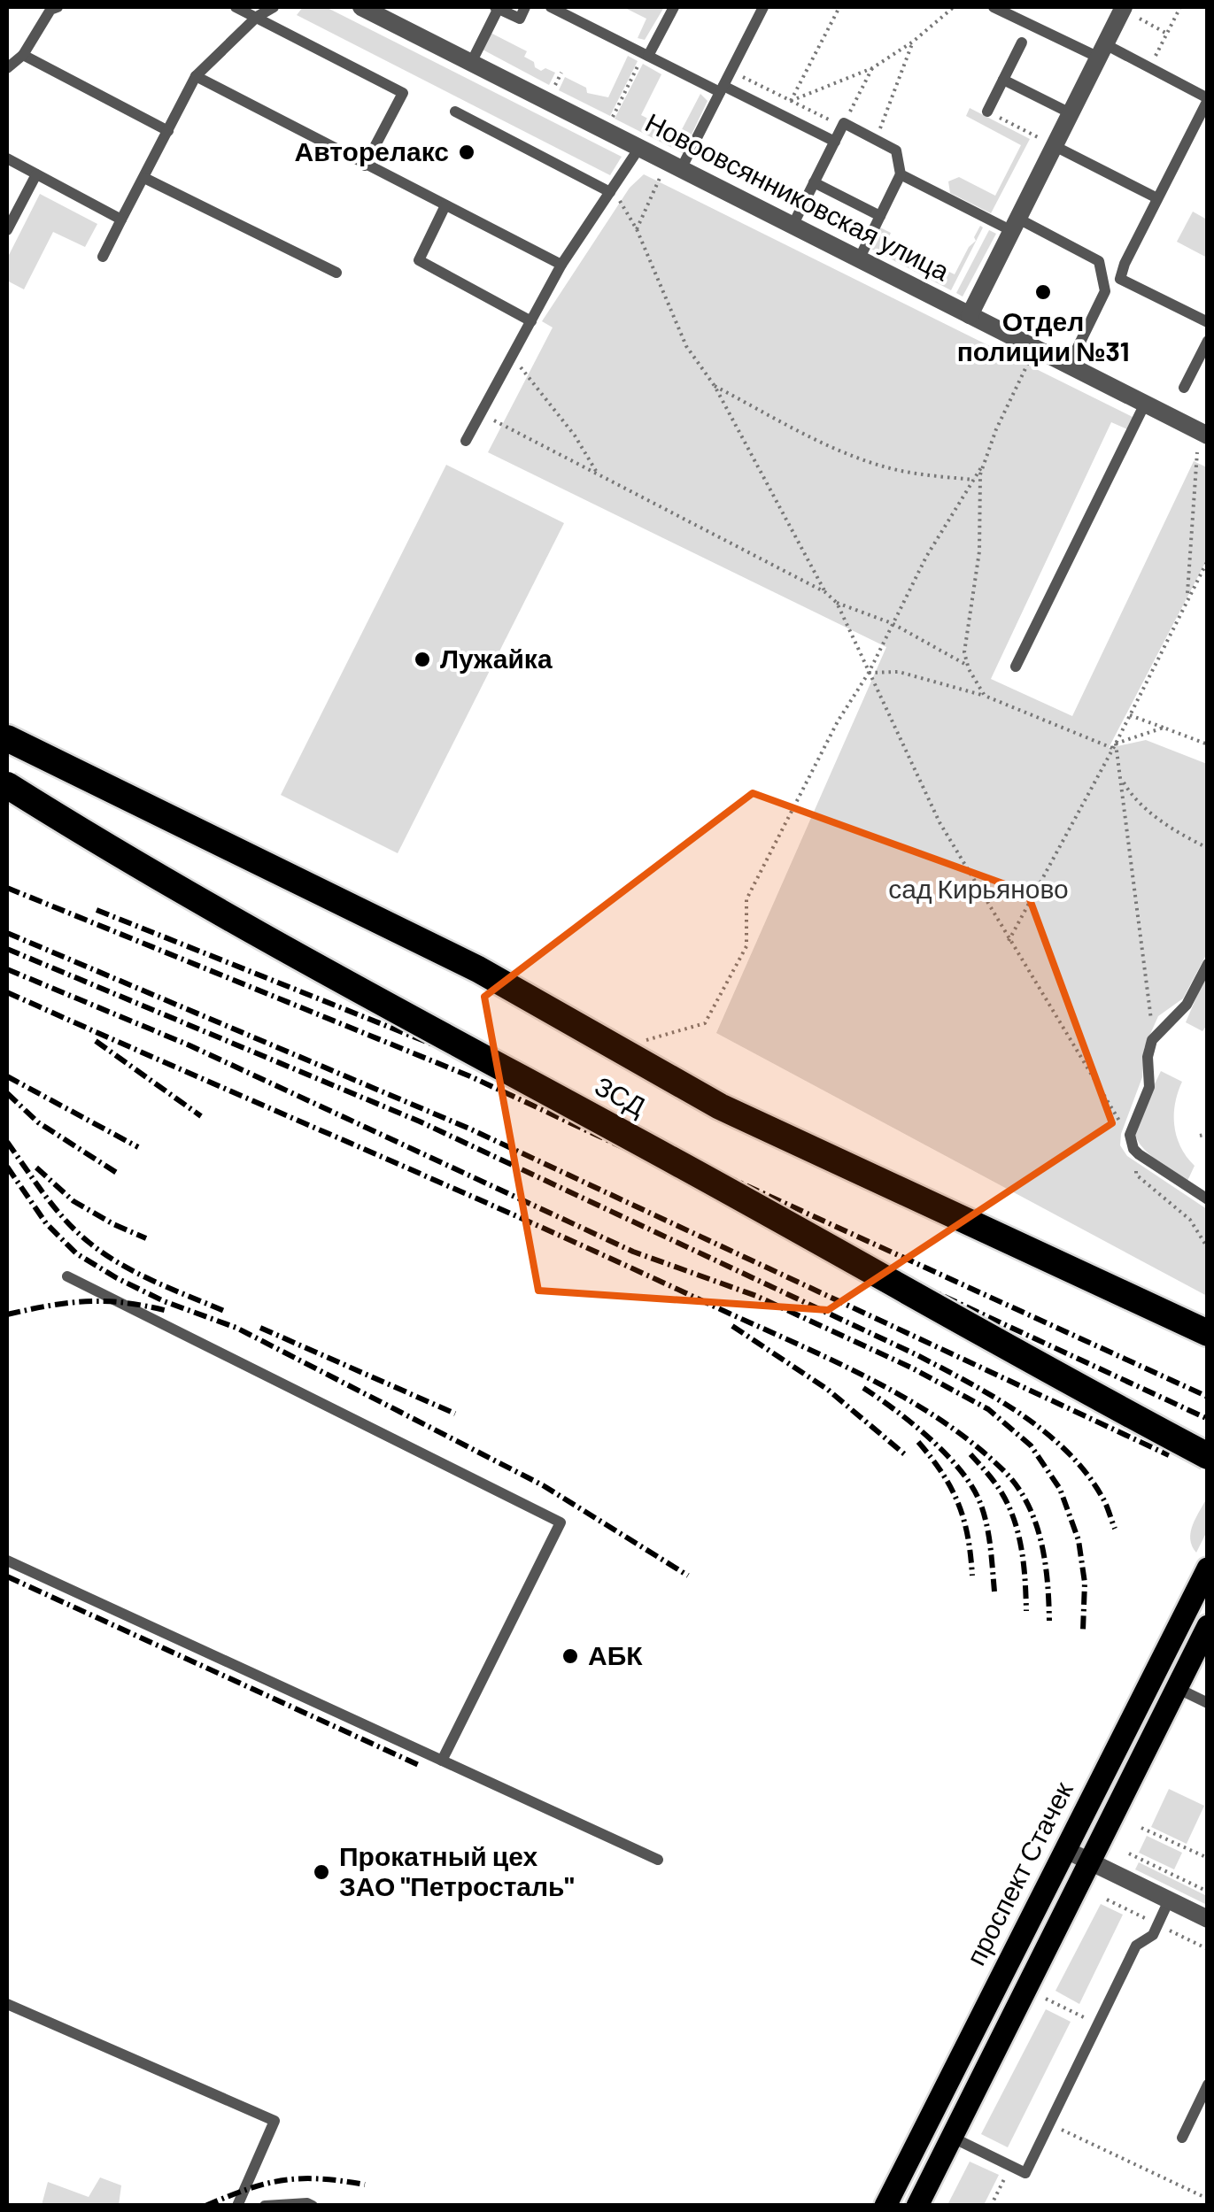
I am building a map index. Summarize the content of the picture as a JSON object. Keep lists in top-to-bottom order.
{
  "streets": {
    "highway": ["ЗСД"],
    "main road": ["проспект Стачек"],
    "street": ["Новоовсянниковская улица"]
  },
  "parks": ["сад Кирьяново"],
  "places": [
    "Авторелакс",
    "Отдел полиции №31",
    "Лужайка",
    "АБК",
    "Прокатный цех ЗАО \"Петросталь\""
  ]
}
